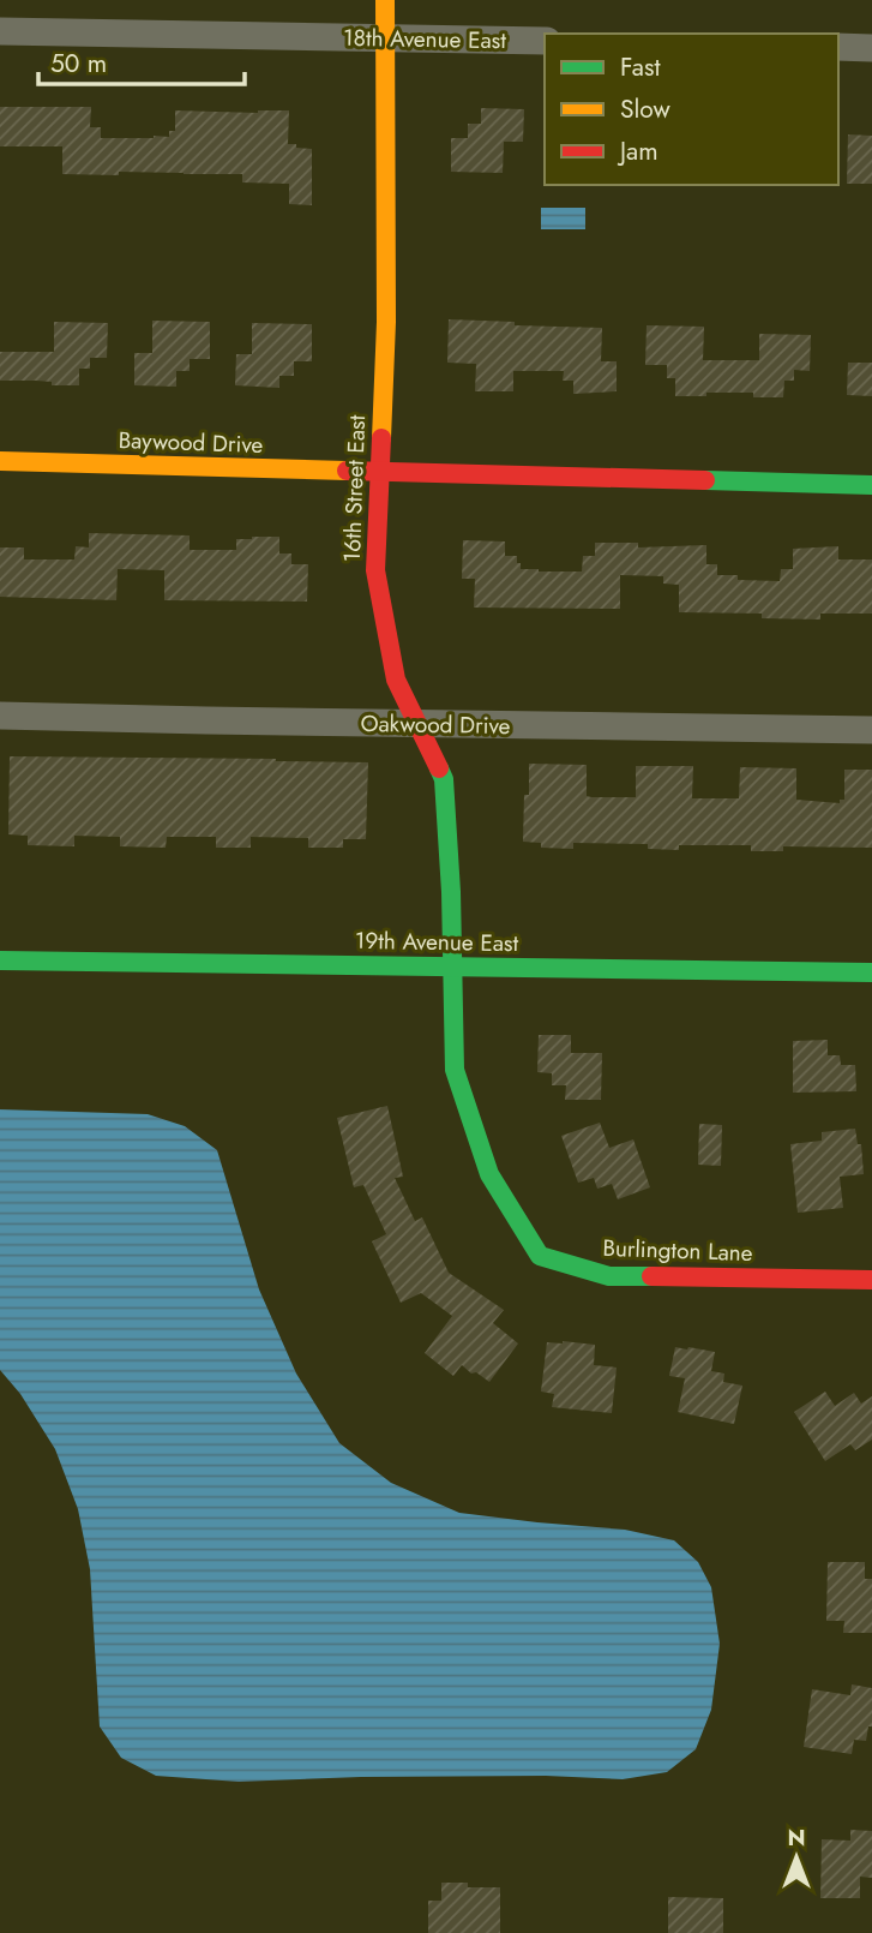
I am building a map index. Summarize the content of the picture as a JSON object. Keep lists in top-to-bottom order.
{
  "streets": {
    "street": [
      "18th Avenue East",
      "Baywood Drive",
      "16th Street East",
      "Oakwood Drive",
      "19th Avenue East",
      "Burlington Lane"
    ]
  },
  "crossings": [
    ["18th Avenue East", "16th Street East"],
    ["Baywood Drive", "16th Street East"],
    ["16th Street East", "Oakwood Drive"],
    ["16th Street East", "19th Avenue East"],
    ["16th Street East", "Burlington Lane"],
    ["19th Avenue East", "Burlington Lane"]
  ],
  "legend": ["Fast", "Slow", "Jam"],
  "scale_bar": "50 m",
  "north": "top"
}
